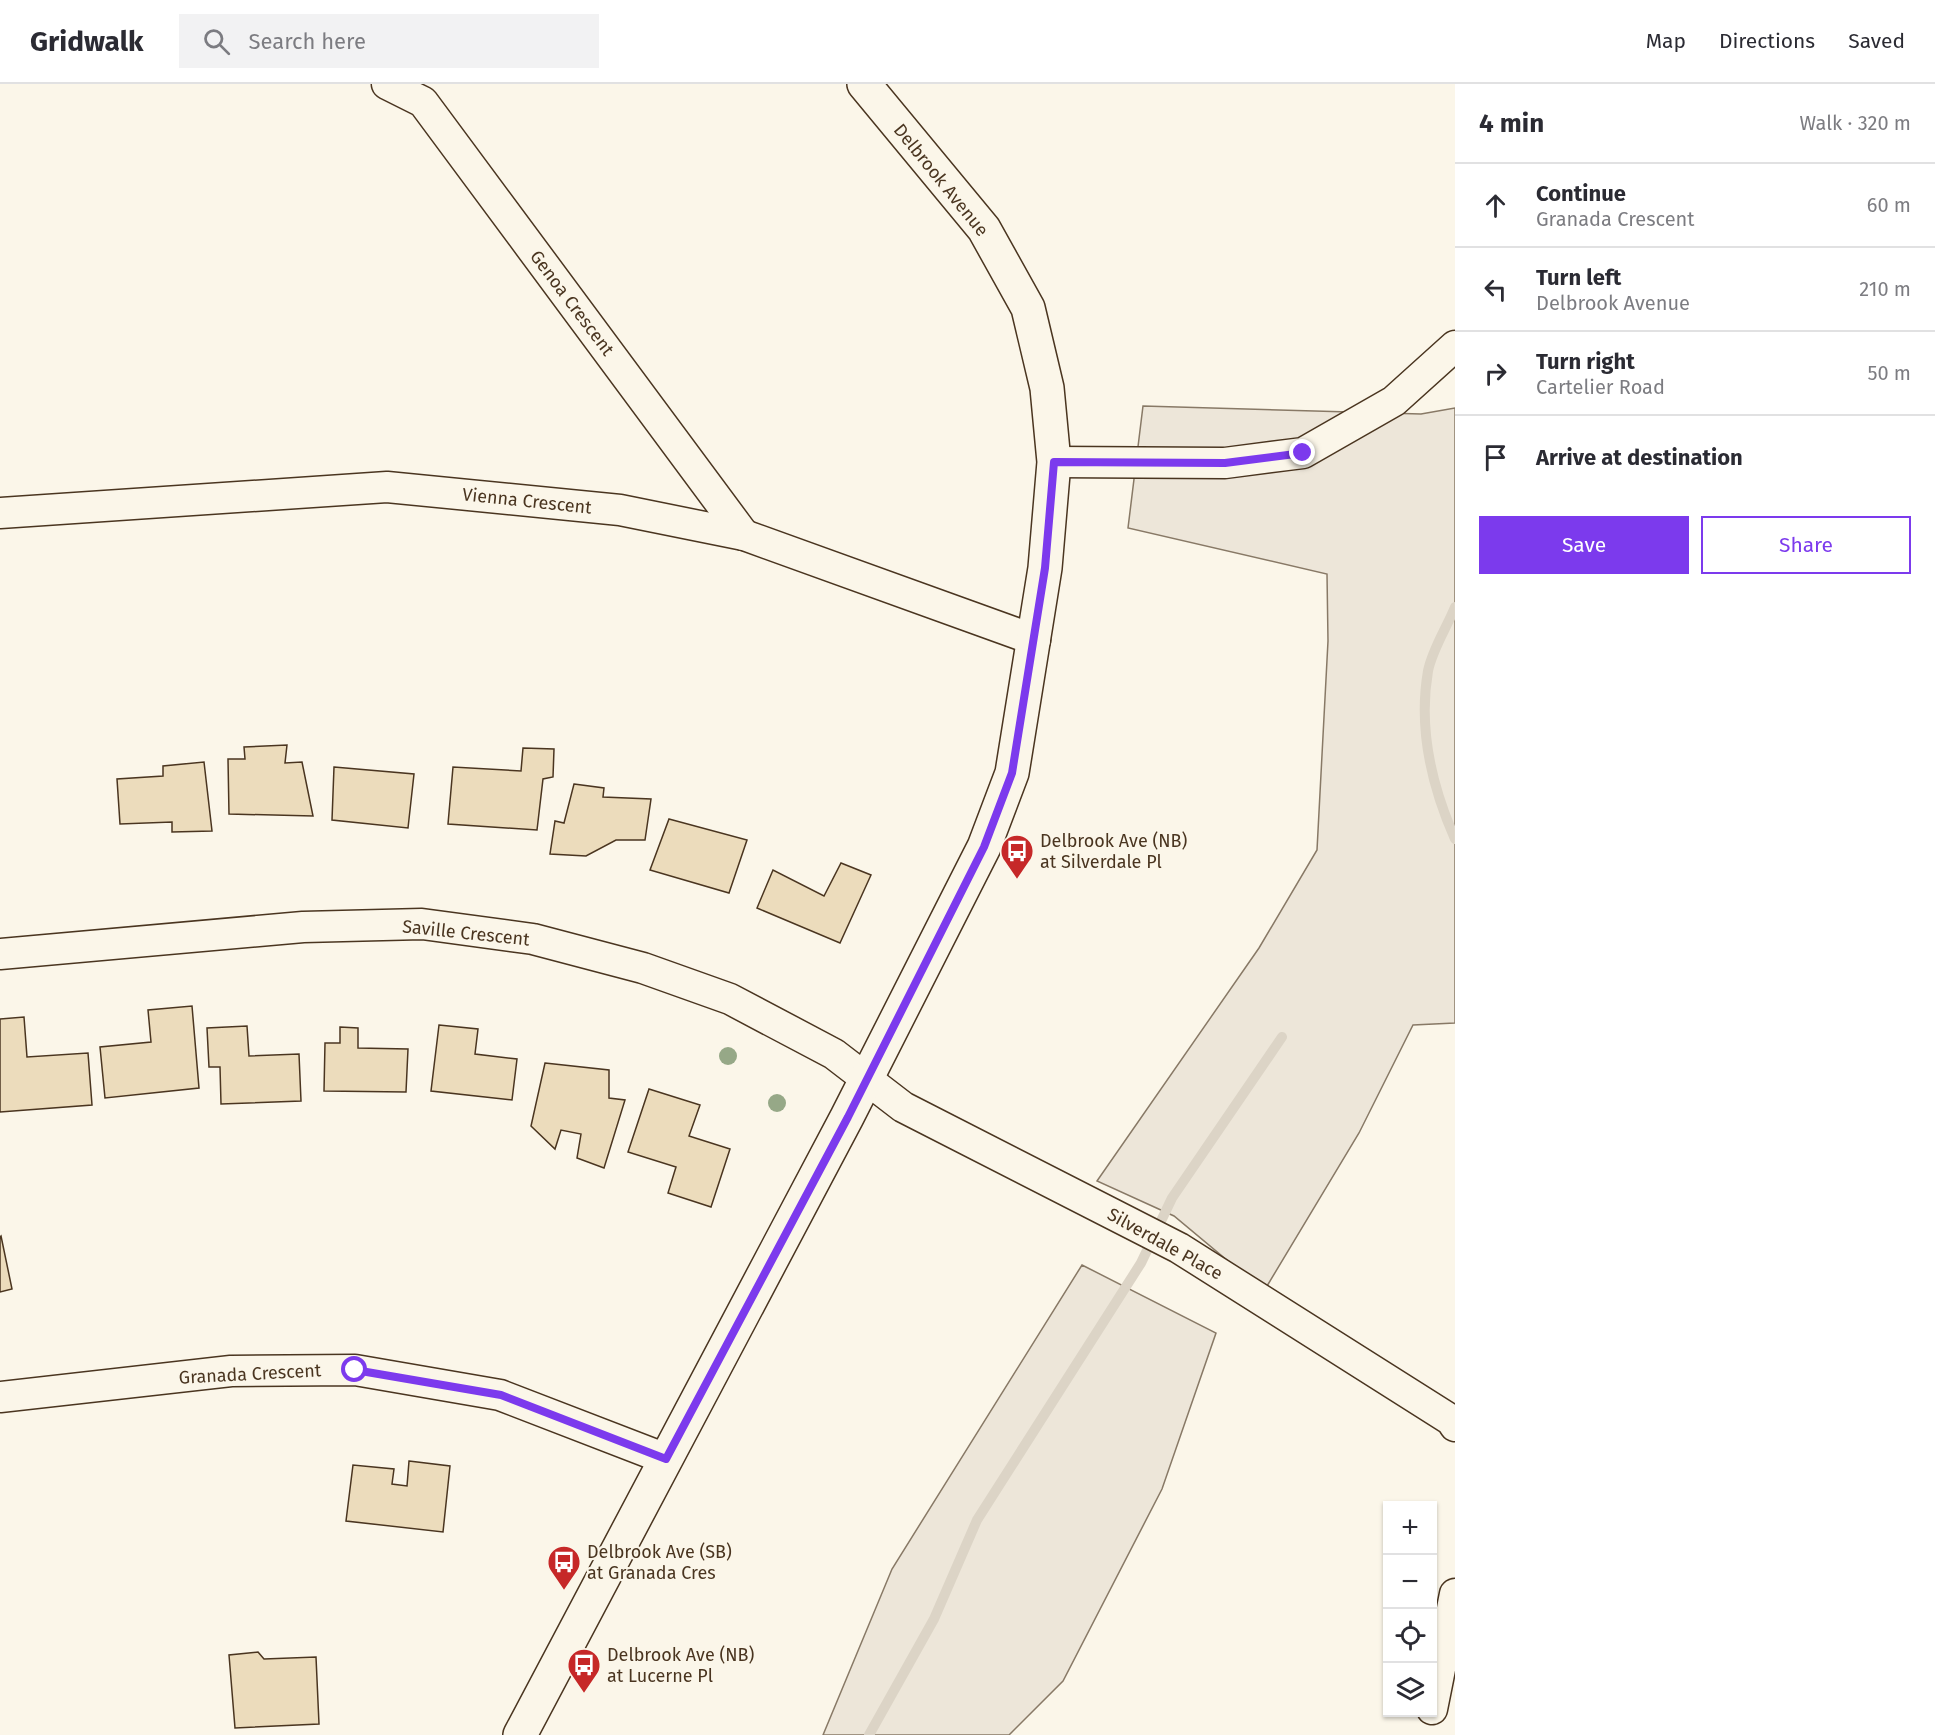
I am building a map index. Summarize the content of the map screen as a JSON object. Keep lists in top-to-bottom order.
{
  "streets": {
    "street": [
      "Delbrook Avenue",
      "Genoa Crescent",
      "Vienna Crescent",
      "Saville Crescent",
      "Silverdale Place",
      "Granada Crescent"
    ]
  },
  "crossings": [
    ["Delbrook Avenue", "Vienna Crescent"],
    ["Delbrook Avenue", "Saville Crescent"],
    ["Delbrook Avenue", "Silverdale Place"],
    ["Delbrook Avenue", "Granada Crescent"],
    ["Genoa Crescent", "Vienna Crescent"],
    ["Saville Crescent", "Silverdale Place"]
  ],
  "places": {
    "bus stop": ["Delbrook Ave (NB) at Silverdale Pl", "Delbrook Ave (SB) at Granada Cres", "Delbrook Ave (NB) at Lucerne Pl"]
  },
  "page": {
    "header": "Gridwalk",
    "search": "Search here",
    "nav": ["Map", "Directions", "Saved"],
    "heading": ["4 min", "Walk · 320 m"],
    "list": [
      ["Continue", "Granada Crescent", "60 m"],
      ["Turn left", "Delbrook Avenue", "210 m"],
      ["Turn right", "Cartelier Road", "50 m"],
      "Arrive at destination"
    ],
    "buttons": ["Save", "Share"],
    "map_buttons": ["+", "−"]
  }
}
